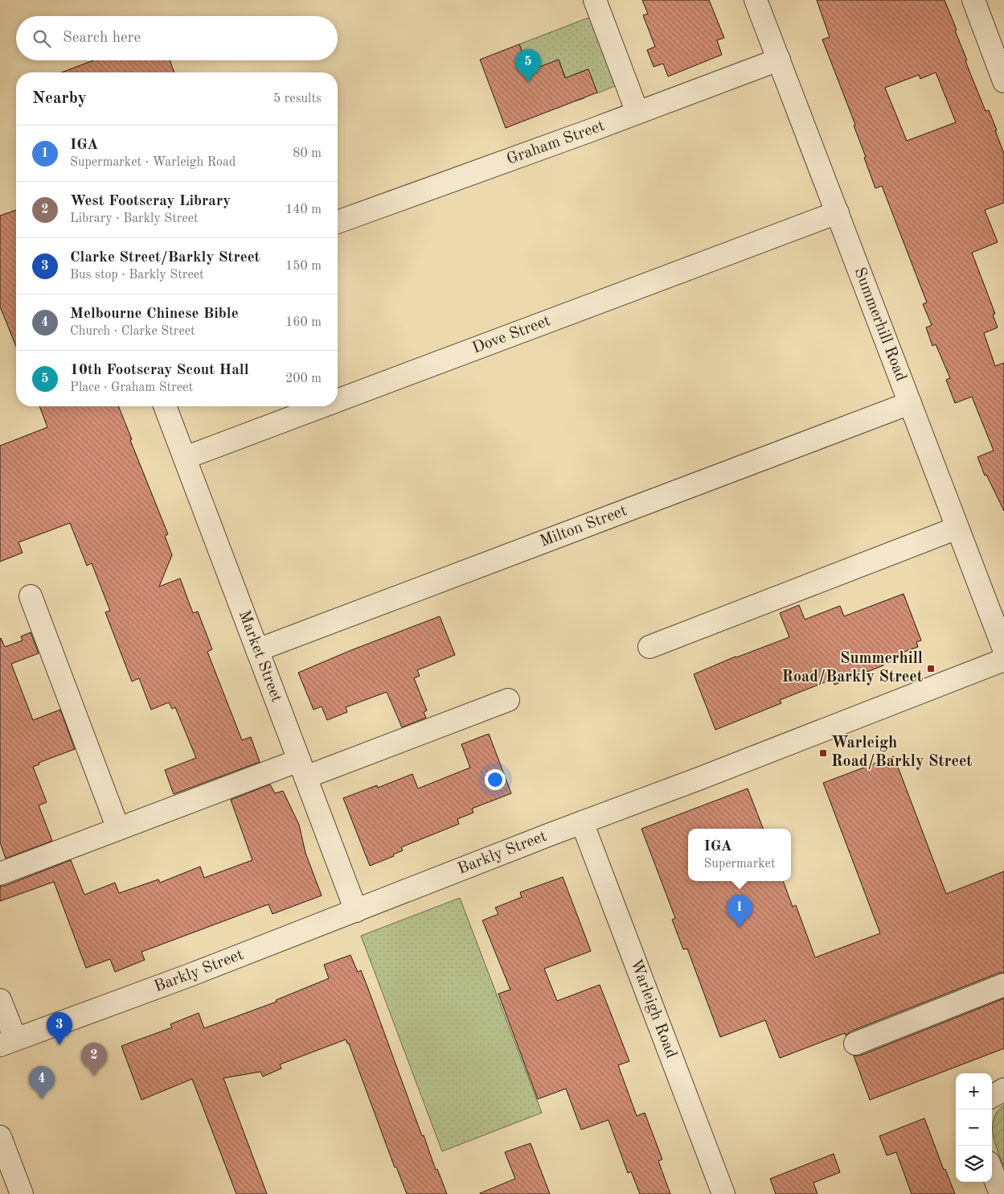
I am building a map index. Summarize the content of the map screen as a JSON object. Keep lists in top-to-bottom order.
{
  "streets": {
    "street": [
      "Graham Street",
      "Summerhill Road",
      "Dove Street",
      "Milton Street",
      "Market Street",
      "Barkly Street",
      "Warleigh Road"
    ]
  },
  "crossings": [
    ["Graham Street", "Summerhill Road"],
    ["Summerhill Road", "Dove Street"],
    ["Summerhill Road", "Milton Street"],
    ["Dove Street", "Market Street"],
    ["Milton Street", "Market Street"],
    ["Market Street", "Barkly Street"],
    ["Barkly Street", "Warleigh Road"]
  ],
  "places": {
    "transit": ["Summerhill Road/Barkly Street", "Warleigh Road/Barkly Street"]
  },
  "page": {
    "search": "Search here",
    "pins": [
      "5",
      "1",
      "3",
      "2",
      "4"
    ],
    "heading": ["Nearby", "5 results"],
    "list": [
      {
        "mark": "1",
        "name": "IGA",
        "note": "Supermarket · Warleigh Road",
        "value": "80 m"
      },
      {
        "mark": "2",
        "name": "West Footscray Library",
        "note": "Library · Barkly Street",
        "value": "140 m"
      },
      {
        "mark": "3",
        "name": "Clarke Street/Barkly Street",
        "note": "Bus stop · Barkly Street",
        "value": "150 m"
      },
      {
        "mark": "4",
        "name": "Melbourne Chinese Bible",
        "note": "Church · Clarke Street",
        "value": "160 m"
      },
      {
        "mark": "5",
        "name": "10th Footscray Scout Hall",
        "note": "Place · Graham Street",
        "value": "200 m"
      }
    ],
    "popup": ["IGA", "Supermarket"],
    "map_buttons": ["+", "−"]
  }
}
